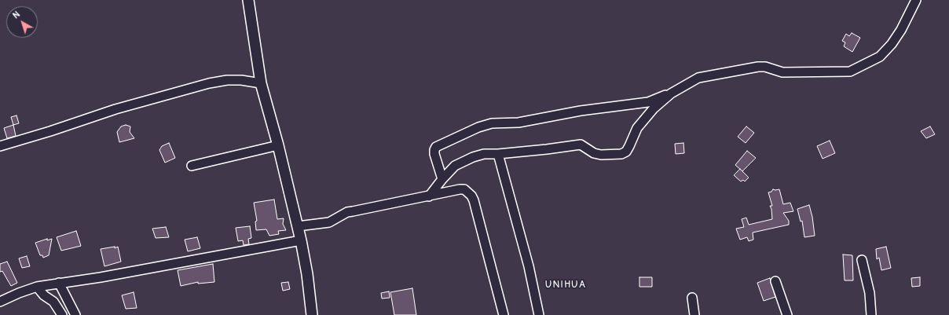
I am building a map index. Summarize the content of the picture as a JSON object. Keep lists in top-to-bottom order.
{
  "districts": ["UNIHUA"],
  "north": "top left"
}
